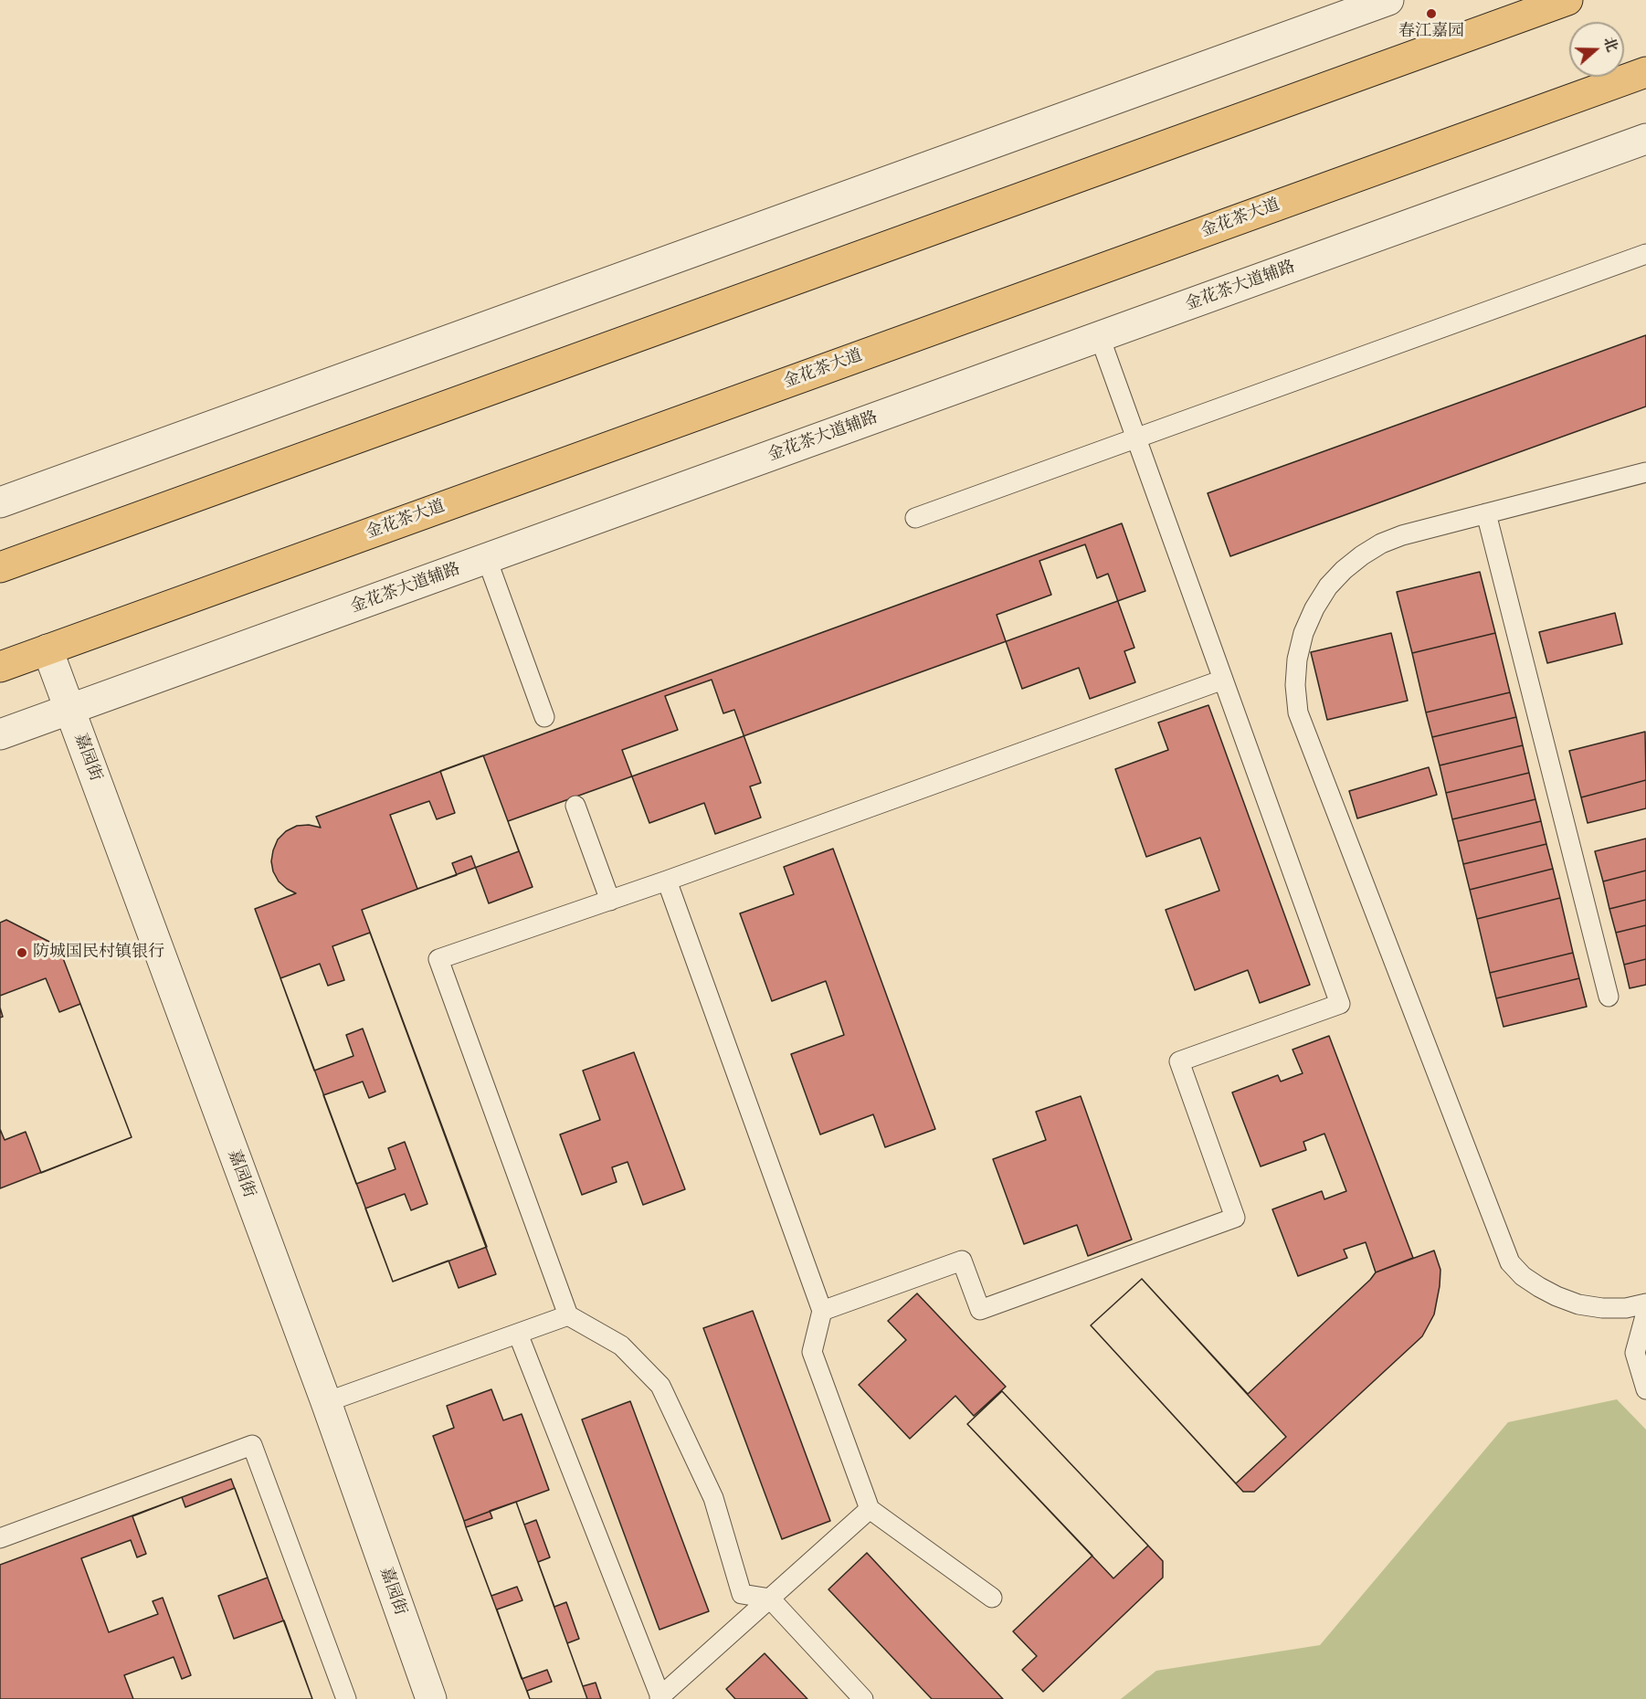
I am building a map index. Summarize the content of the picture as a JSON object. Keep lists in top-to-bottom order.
{
  "streets": {
    "highway": ["金花茶大道"],
    "street": ["金花茶大道辅路", "嘉园街"]
  },
  "crossings": [
    ["金花茶大道", "嘉园街"],
    ["金花茶大道辅路", "嘉园街"]
  ],
  "places": ["春江嘉园", "防城国民村镇银行"],
  "north": "right"
}
